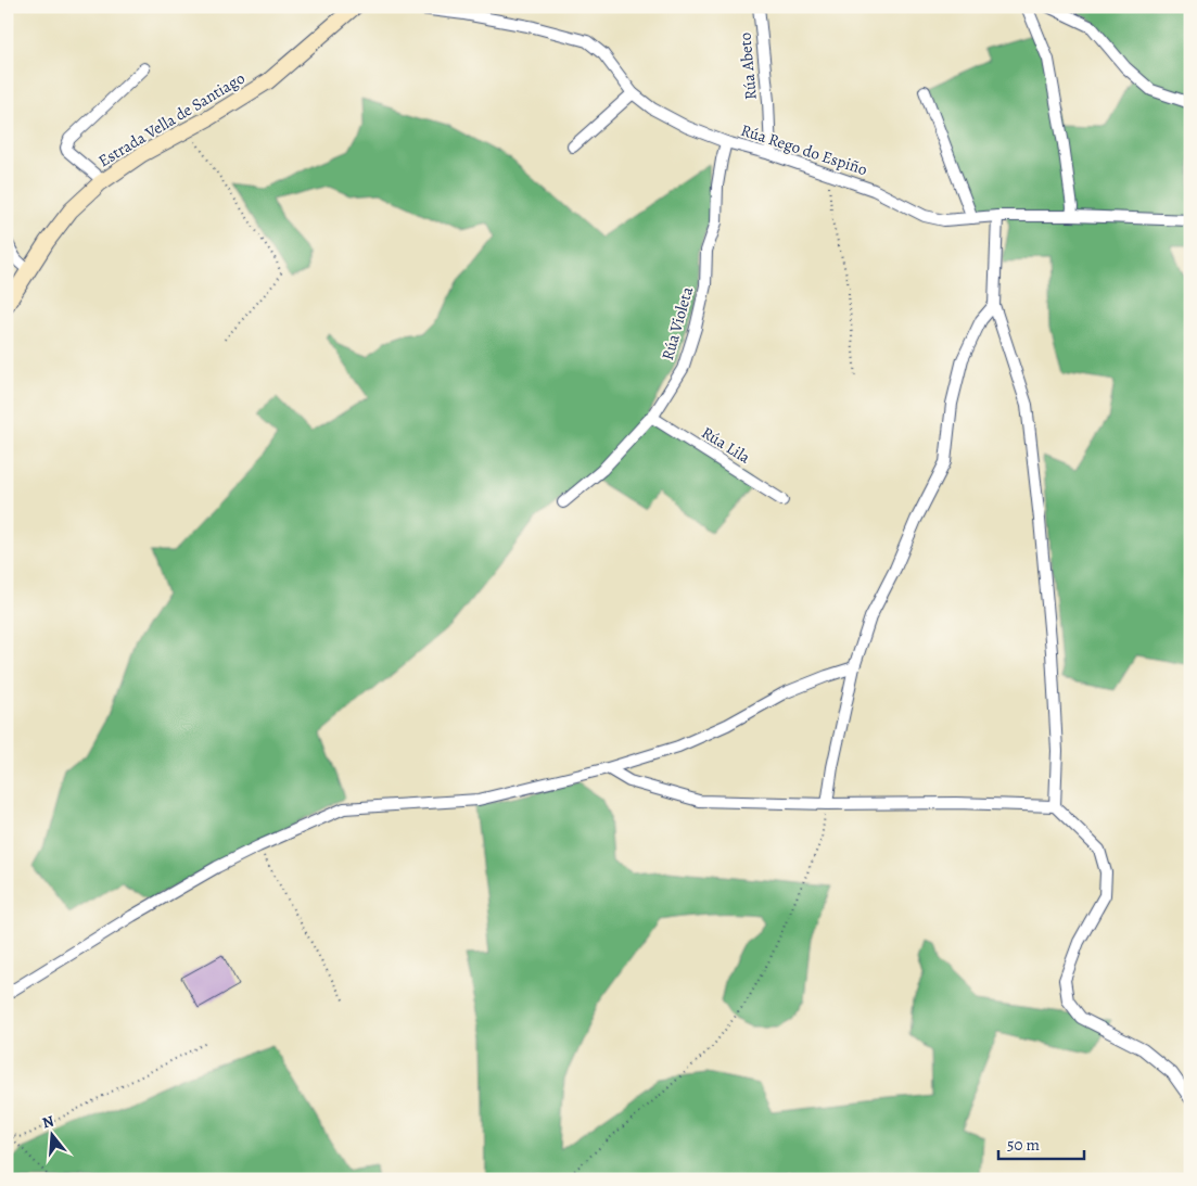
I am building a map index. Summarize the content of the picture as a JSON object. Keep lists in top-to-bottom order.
{
  "streets": {
    "main road": ["Estrada Vella de Santiago"],
    "street": [
      "Rúa Abeto",
      "Rúa Rego do Espiño",
      "Rúa Violeta",
      "Rúa Lila"
    ]
  },
  "crossings": [
    ["Rúa Abeto", "Rúa Rego do Espiño"],
    ["Rúa Rego do Espiño", "Rúa Violeta"],
    ["Rúa Violeta", "Rúa Lila"]
  ],
  "scale_bar": "50 m",
  "north": "top"
}
